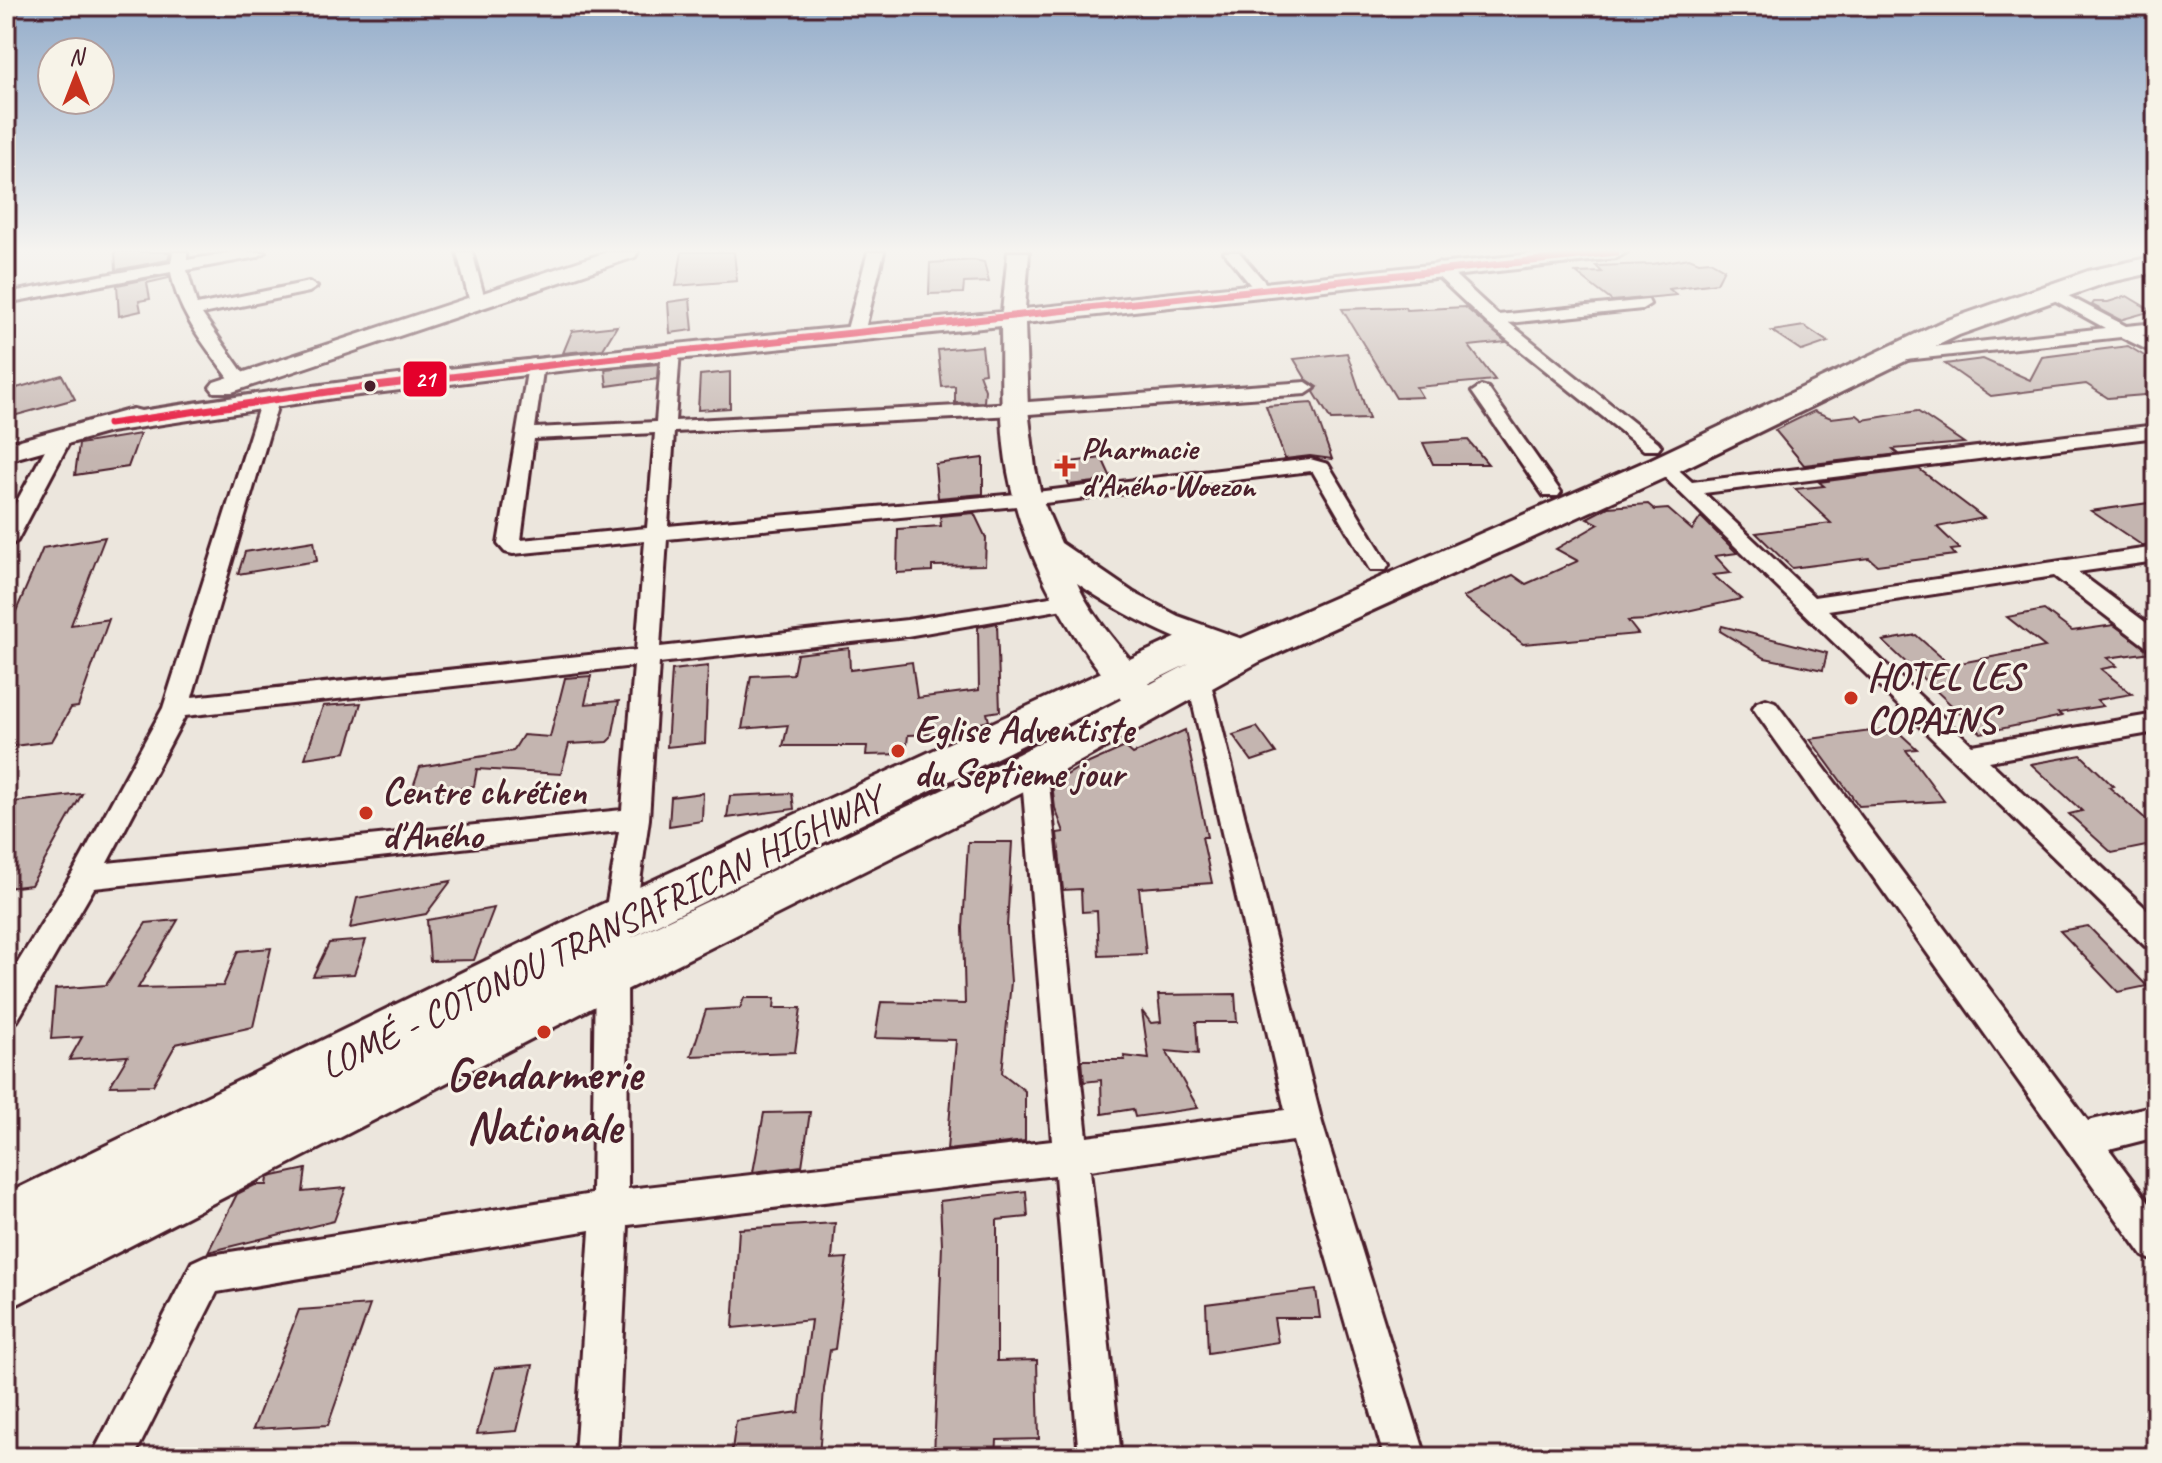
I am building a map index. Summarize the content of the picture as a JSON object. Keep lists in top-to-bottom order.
{
  "streets": {
    "highway": ["LOMÉ - COTONOU TRANSAFRICAN HIGHWAY"]
  },
  "places": {
    "health": ["Pharmacie d'Aného Woezon"],
    "other": [
      "HOTEL LES COPAINS",
      "Eglise Adventiste du Septieme jour",
      "Centre chrétien d'Aného",
      "Gendarmerie Nationale"
    ]
  },
  "lines": ["transit line 21"],
  "north": "top"
}
